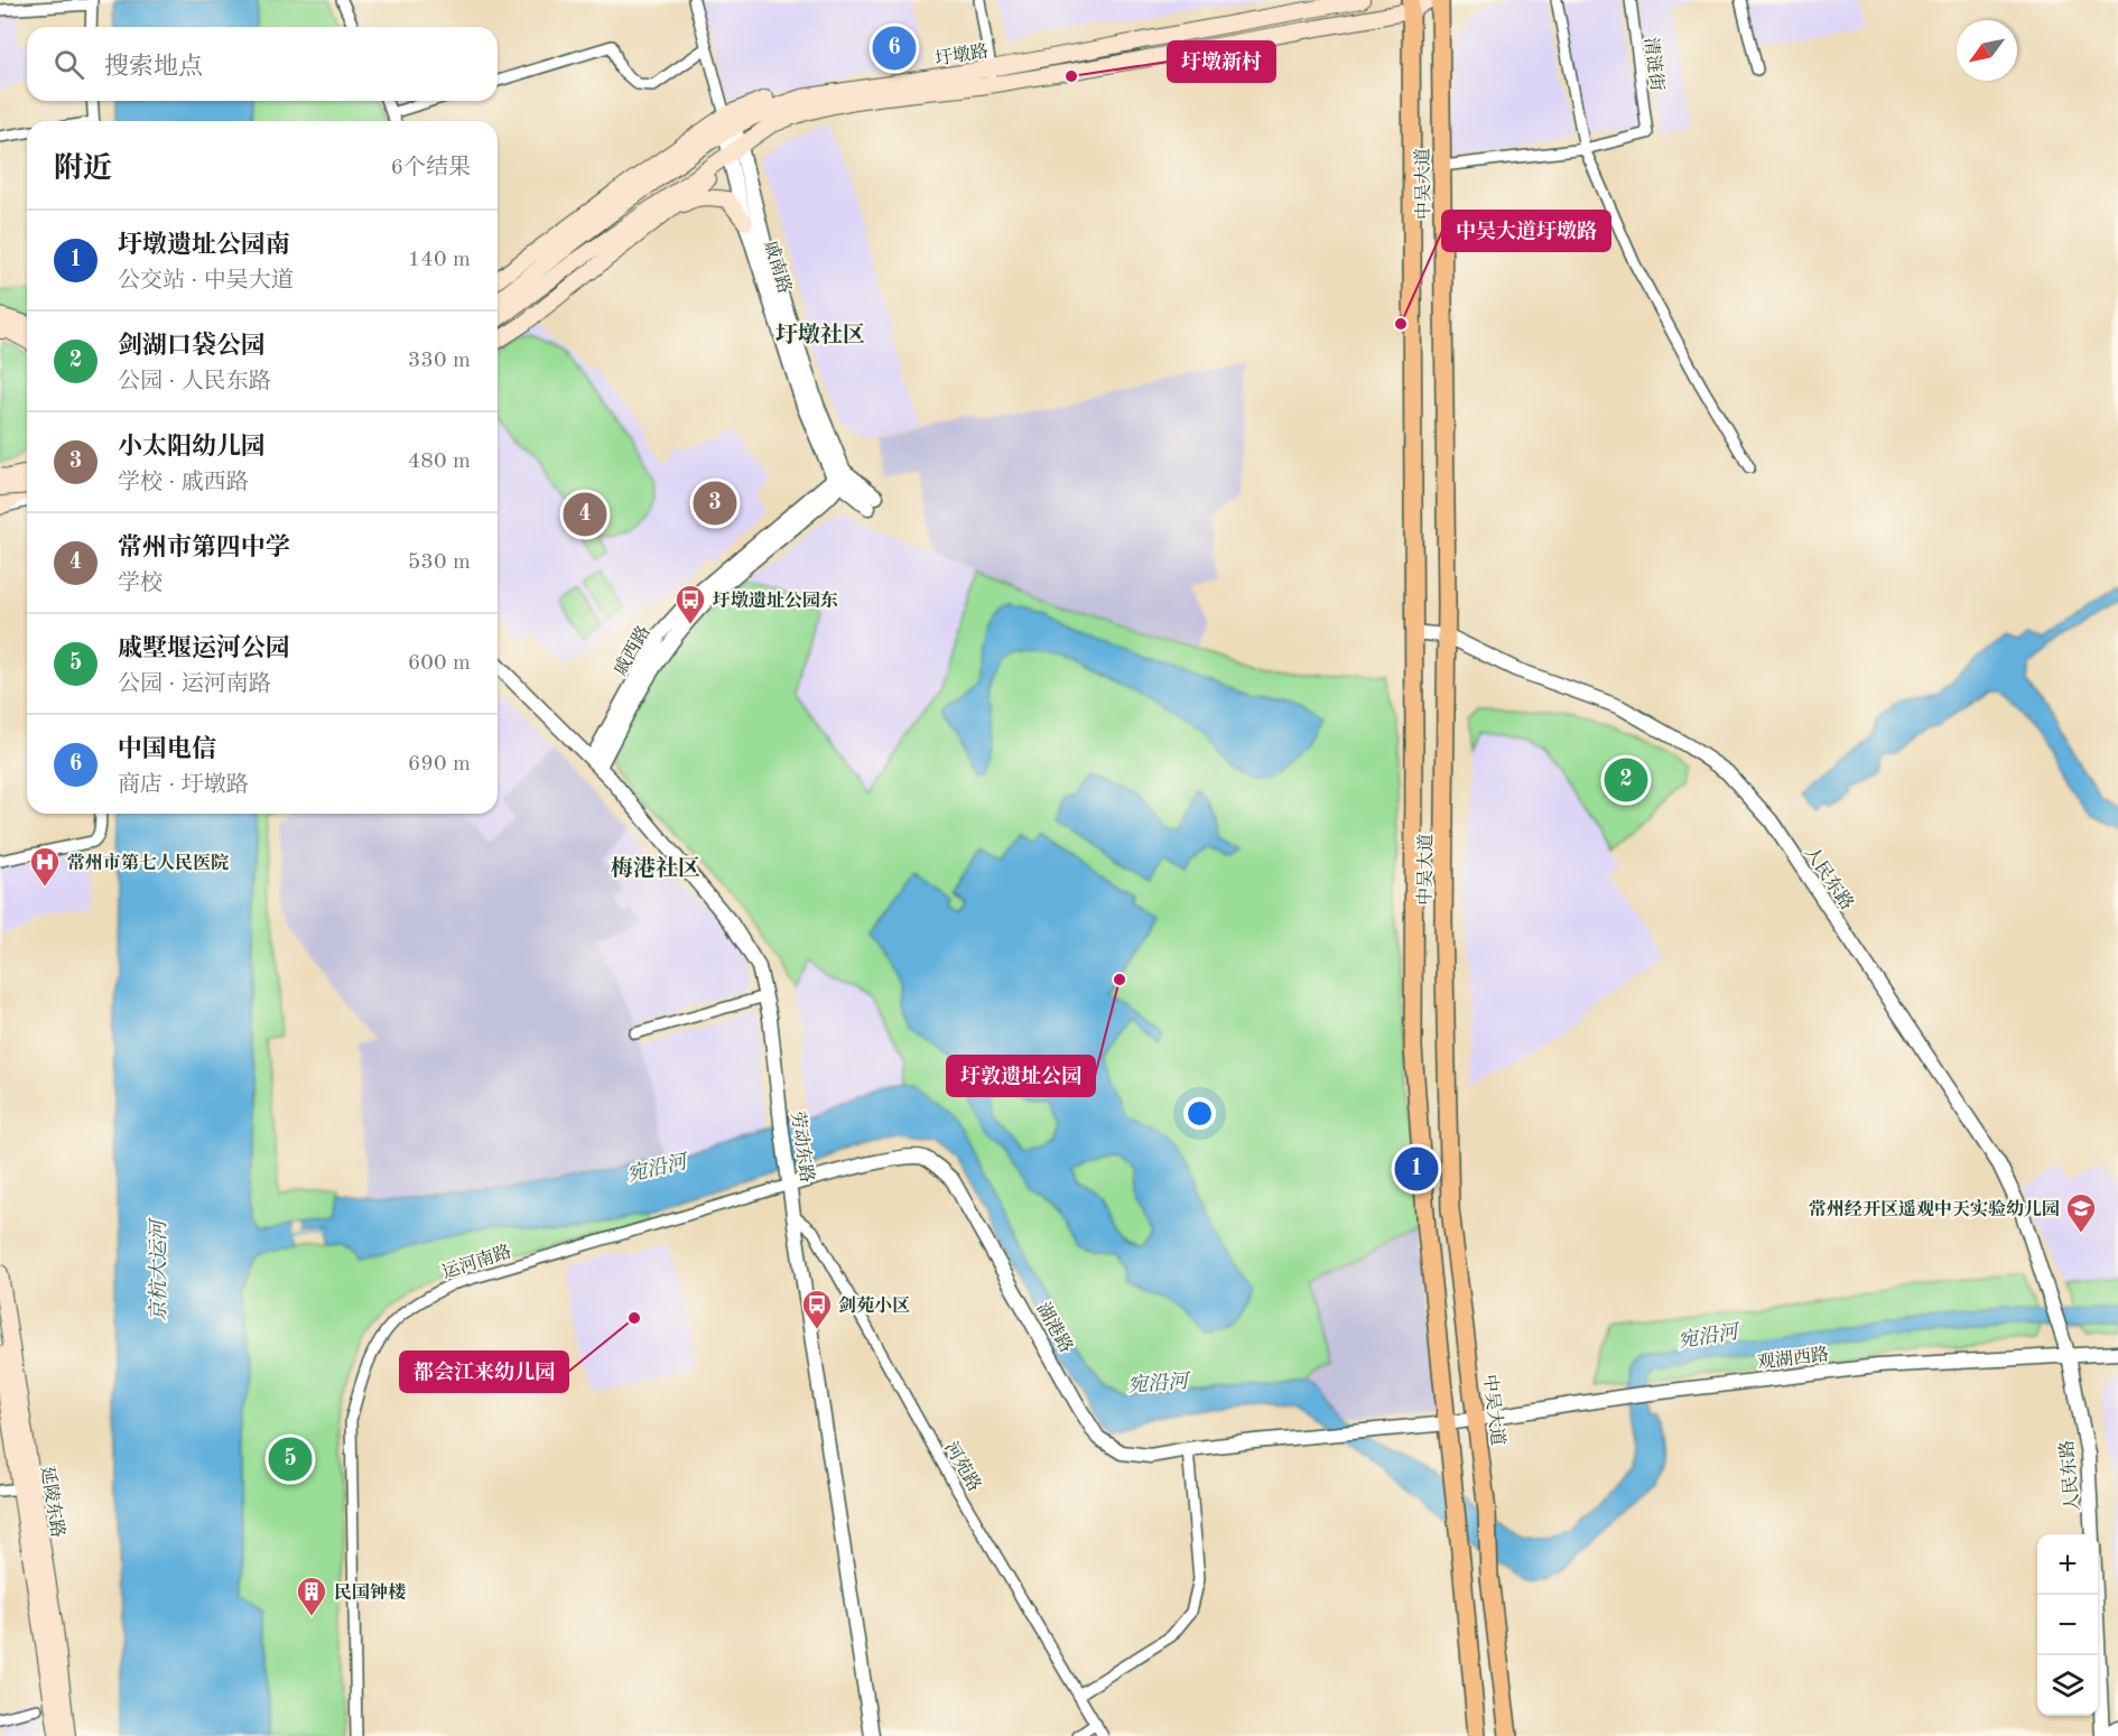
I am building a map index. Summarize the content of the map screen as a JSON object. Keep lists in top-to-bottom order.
{
  "streets": {
    "main road": ["圩墩路", "中吴大道", "延陵东路"],
    "street": [
      "清涟街",
      "戚南路",
      "戚西路",
      "人民东路",
      "劳动东路",
      "运河南路",
      "湖港路",
      "观湖西路",
      "河苑路"
    ]
  },
  "crossings": [
    ["圩墩路", "中吴大道"],
    ["圩墩路", "戚南路"],
    ["中吴大道", "人民东路"],
    ["中吴大道", "湖港路"],
    ["中吴大道", "观湖西路"],
    ["戚南路", "戚西路"],
    ["戚西路", "劳动东路"],
    ["人民东路", "观湖西路"],
    ["劳动东路", "运河南路"],
    ["劳动东路", "湖港路"],
    ["劳动东路", "河苑路"],
    ["运河南路", "湖港路"]
  ],
  "districts": ["圩墩社区", "梅港社区"],
  "water": ["宛沿河", "京杭大运河"],
  "places": {
    "other": [
      "圩墩新村",
      "中吴大道圩墩路",
      "圩敦遗址公园",
      "都会江来幼儿园"
    ],
    "bus stop": ["圩墩遗址公园东", "剑苑小区"],
    "hospital": ["常州市第七人民医院"],
    "school or university": ["常州经开区遥观中天实验幼儿园"],
    "building": ["民国钟楼"]
  },
  "north": "bottom left",
  "page": {
    "pins": [
      "6",
      "3",
      "4",
      "2",
      "1",
      "5"
    ],
    "search": "搜索地点",
    "heading": ["附近", "6个结果"],
    "list": [
      {
        "mark": "1",
        "name": "圩墩遗址公园南",
        "note": "公交站 · 中吴大道",
        "value": "140 m"
      },
      {
        "mark": "2",
        "name": "剑湖口袋公园",
        "note": "公园 · 人民东路",
        "value": "330 m"
      },
      {
        "mark": "3",
        "name": "小太阳幼儿园",
        "note": "学校 · 戚西路",
        "value": "480 m"
      },
      {
        "mark": "4",
        "name": "常州市第四中学",
        "note": "学校",
        "value": "530 m"
      },
      {
        "mark": "5",
        "name": "戚墅堰运河公园",
        "note": "公园 · 运河南路",
        "value": "600 m"
      },
      {
        "mark": "6",
        "name": "中国电信",
        "note": "商店 · 圩墩路",
        "value": "690 m"
      }
    ],
    "map_buttons": ["+", "−"]
  }
}
